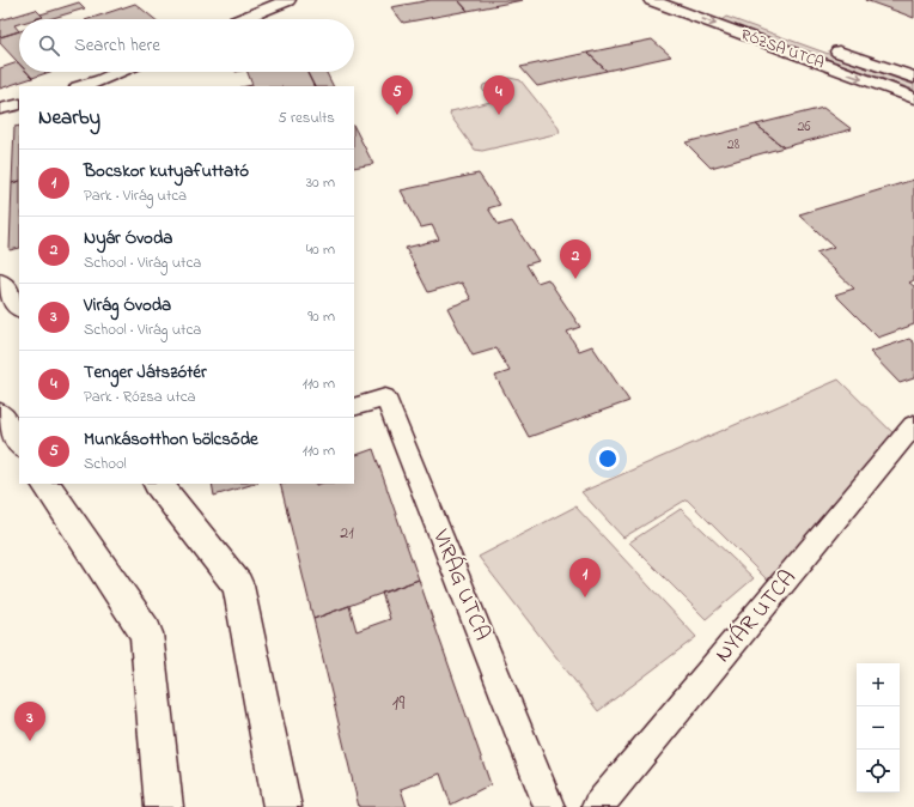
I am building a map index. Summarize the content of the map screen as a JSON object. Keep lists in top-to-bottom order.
{
  "streets": {
    "street": ["RÓZSA UTCA", "VIRÁG UTCA", "NYÁR UTCA"]
  },
  "house_numbers": [
    "26",
    "28",
    "21",
    "19"
  ],
  "page": {
    "search": "Search here",
    "pins": [
      "4",
      "5",
      "2",
      "1",
      "3"
    ],
    "heading": ["Nearby", "5 results"],
    "list": [
      {
        "mark": "1",
        "name": "Bocskor kutyafuttató",
        "note": "Park · Virág utca",
        "value": "30 m"
      },
      {
        "mark": "2",
        "name": "Nyár Óvoda",
        "note": "School · Virág utca",
        "value": "40 m"
      },
      {
        "mark": "3",
        "name": "Virág Óvoda",
        "note": "School · Virág utca",
        "value": "90 m"
      },
      {
        "mark": "4",
        "name": "Tenger Játszótér",
        "note": "Park · Rózsa utca",
        "value": "110 m"
      },
      {
        "mark": "5",
        "name": "Munkásotthon bölcsőde",
        "note": "School",
        "value": "110 m"
      }
    ],
    "map_buttons": ["+", "−"]
  }
}
